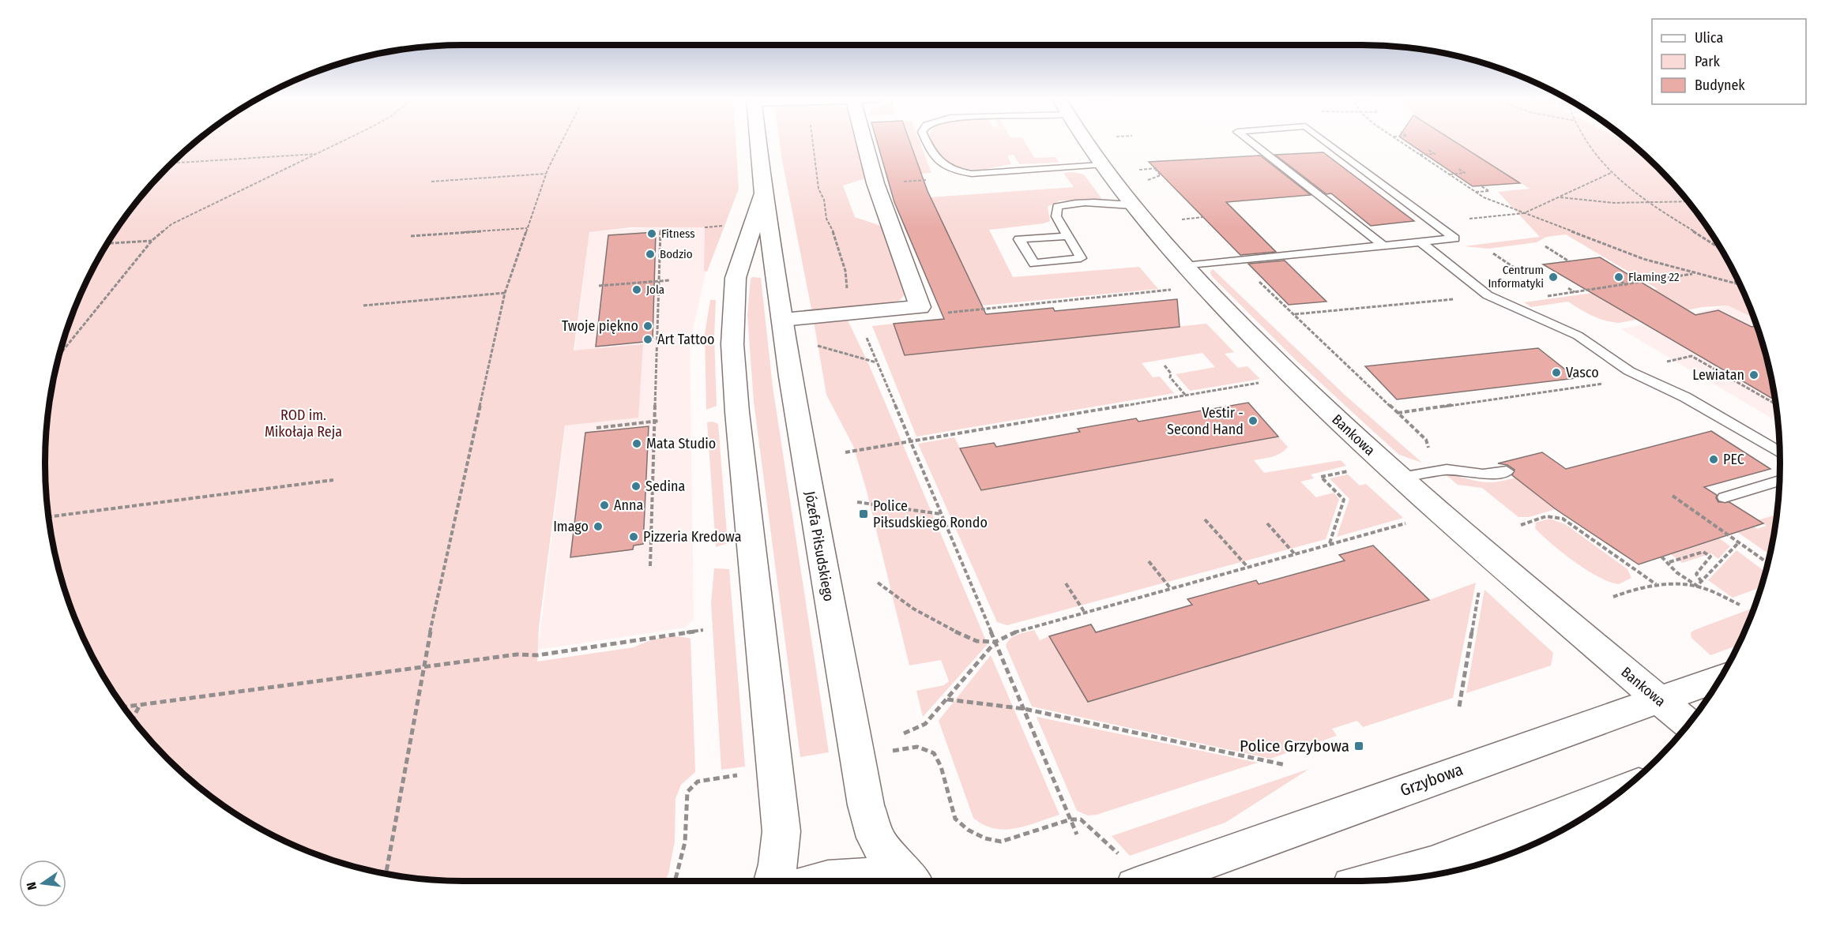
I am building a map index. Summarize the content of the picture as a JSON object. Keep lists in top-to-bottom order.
{
  "streets": {
    "street": ["Bankowa", "Józefa Piłsudskiego", "Grzybowa"]
  },
  "crossings": [
    ["Bankowa", "Grzybowa"]
  ],
  "parks": ["ROD im. Mikołaja Reja"],
  "places": {
    "other": [
      "Fitness",
      "Bodzio",
      "Centrum Informatyki",
      "Flaming 22",
      "Jola",
      "Twoje piękno",
      "Art Tattoo",
      "Vasco",
      "Lewiatan",
      "Vestir - Second Hand",
      "Mata Studio",
      "PEC",
      "Sedina",
      "Anna",
      "Imago",
      "Pizzeria Kredowa"
    ],
    "transit": ["Police Piłsudskiego Rondo", "Police Grzybowa"]
  },
  "legend": ["Ulica", "Park", "Budynek"],
  "north": "left"
}
